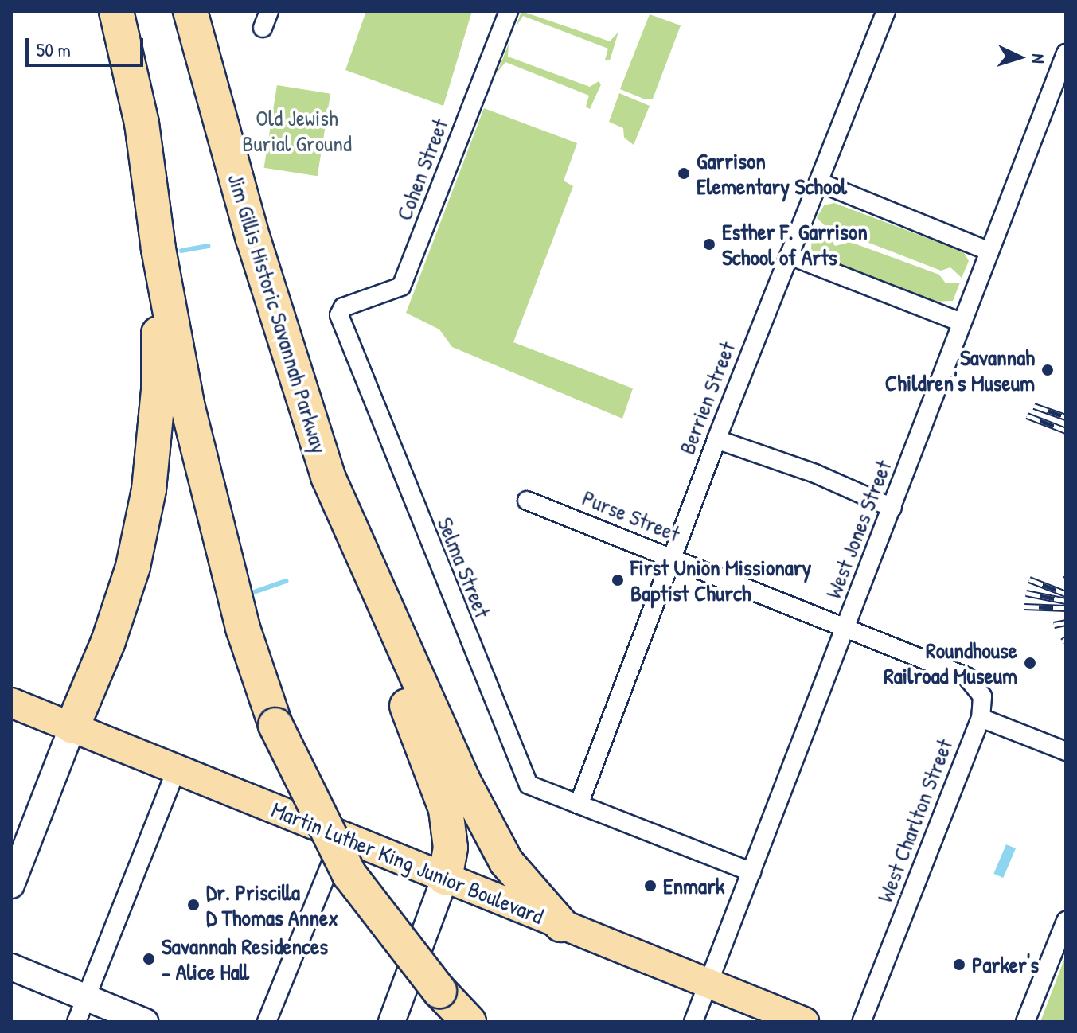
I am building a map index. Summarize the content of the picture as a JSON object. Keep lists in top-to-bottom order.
{
  "streets": {
    "highway": ["Jim Gillis Historic Savannah Parkway"],
    "main road": ["Martin Luther King Junior Boulevard"],
    "street": [
      "Cohen Street",
      "Berrien Street",
      "Purse Street",
      "West Jones Street",
      "Selma Street",
      "West Charlton Street"
    ]
  },
  "crossings": [
    ["Cohen Street", "Selma Street"],
    ["Berrien Street", "Purse Street"],
    ["Berrien Street", "Selma Street"],
    ["Purse Street", "West Jones Street"],
    ["Purse Street", "West Charlton Street"],
    ["West Jones Street", "Selma Street"],
    ["West Jones Street", "Martin Luther King Junior Boulevard"]
  ],
  "parks": ["Old Jewish Burial Ground"],
  "places": [
    "Garrison Elementary School",
    "Esther F. Garrison School of Arts",
    "Savannah Children's Museum",
    "First Union Missionary Baptist Church",
    "Roundhouse Railroad Museum",
    "Enmark",
    "Dr. Priscilla D Thomas Annex",
    "Savannah Residences - Alice Hall",
    "Parker's"
  ],
  "scale_bar": "50 m",
  "north": "right"
}
